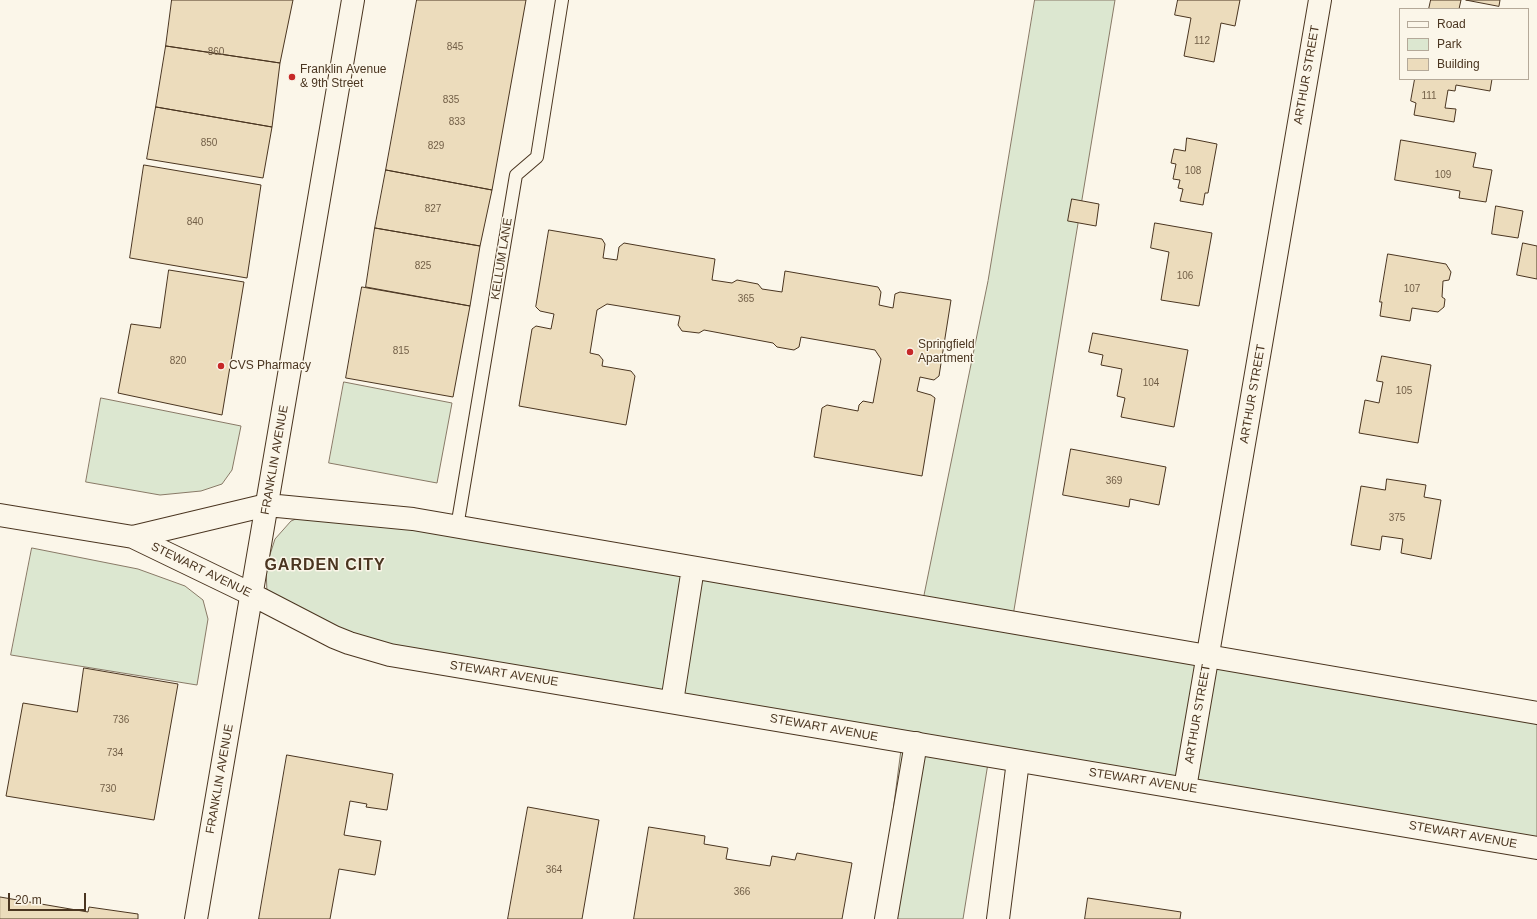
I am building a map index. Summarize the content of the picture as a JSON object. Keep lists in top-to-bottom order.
{
  "streets": {
    "main road": ["ARTHUR STREET", "FRANKLIN AVENUE", "STEWART AVENUE"],
    "lane": ["KELLUM LANE"]
  },
  "crossings": [
    ["ARTHUR STREET", "STEWART AVENUE"],
    ["KELLUM LANE", "STEWART AVENUE"],
    ["FRANKLIN AVENUE", "STEWART AVENUE"]
  ],
  "districts": ["GARDEN CITY"],
  "places": ["Franklin Avenue & 9th Street", "Springfield Apartment", "CVS Pharmacy"],
  "house_numbers": [
    "112",
    "845",
    "860",
    "111",
    "835",
    "833",
    "850",
    "829",
    "108",
    "109",
    "827",
    "840",
    "825",
    "106",
    "107",
    "365",
    "815",
    "820",
    "104",
    "105",
    "369",
    "375",
    "736",
    "734",
    "730",
    "364",
    "366"
  ],
  "legend": ["Road", "Park", "Building"],
  "scale_bar": "20 m"
}
